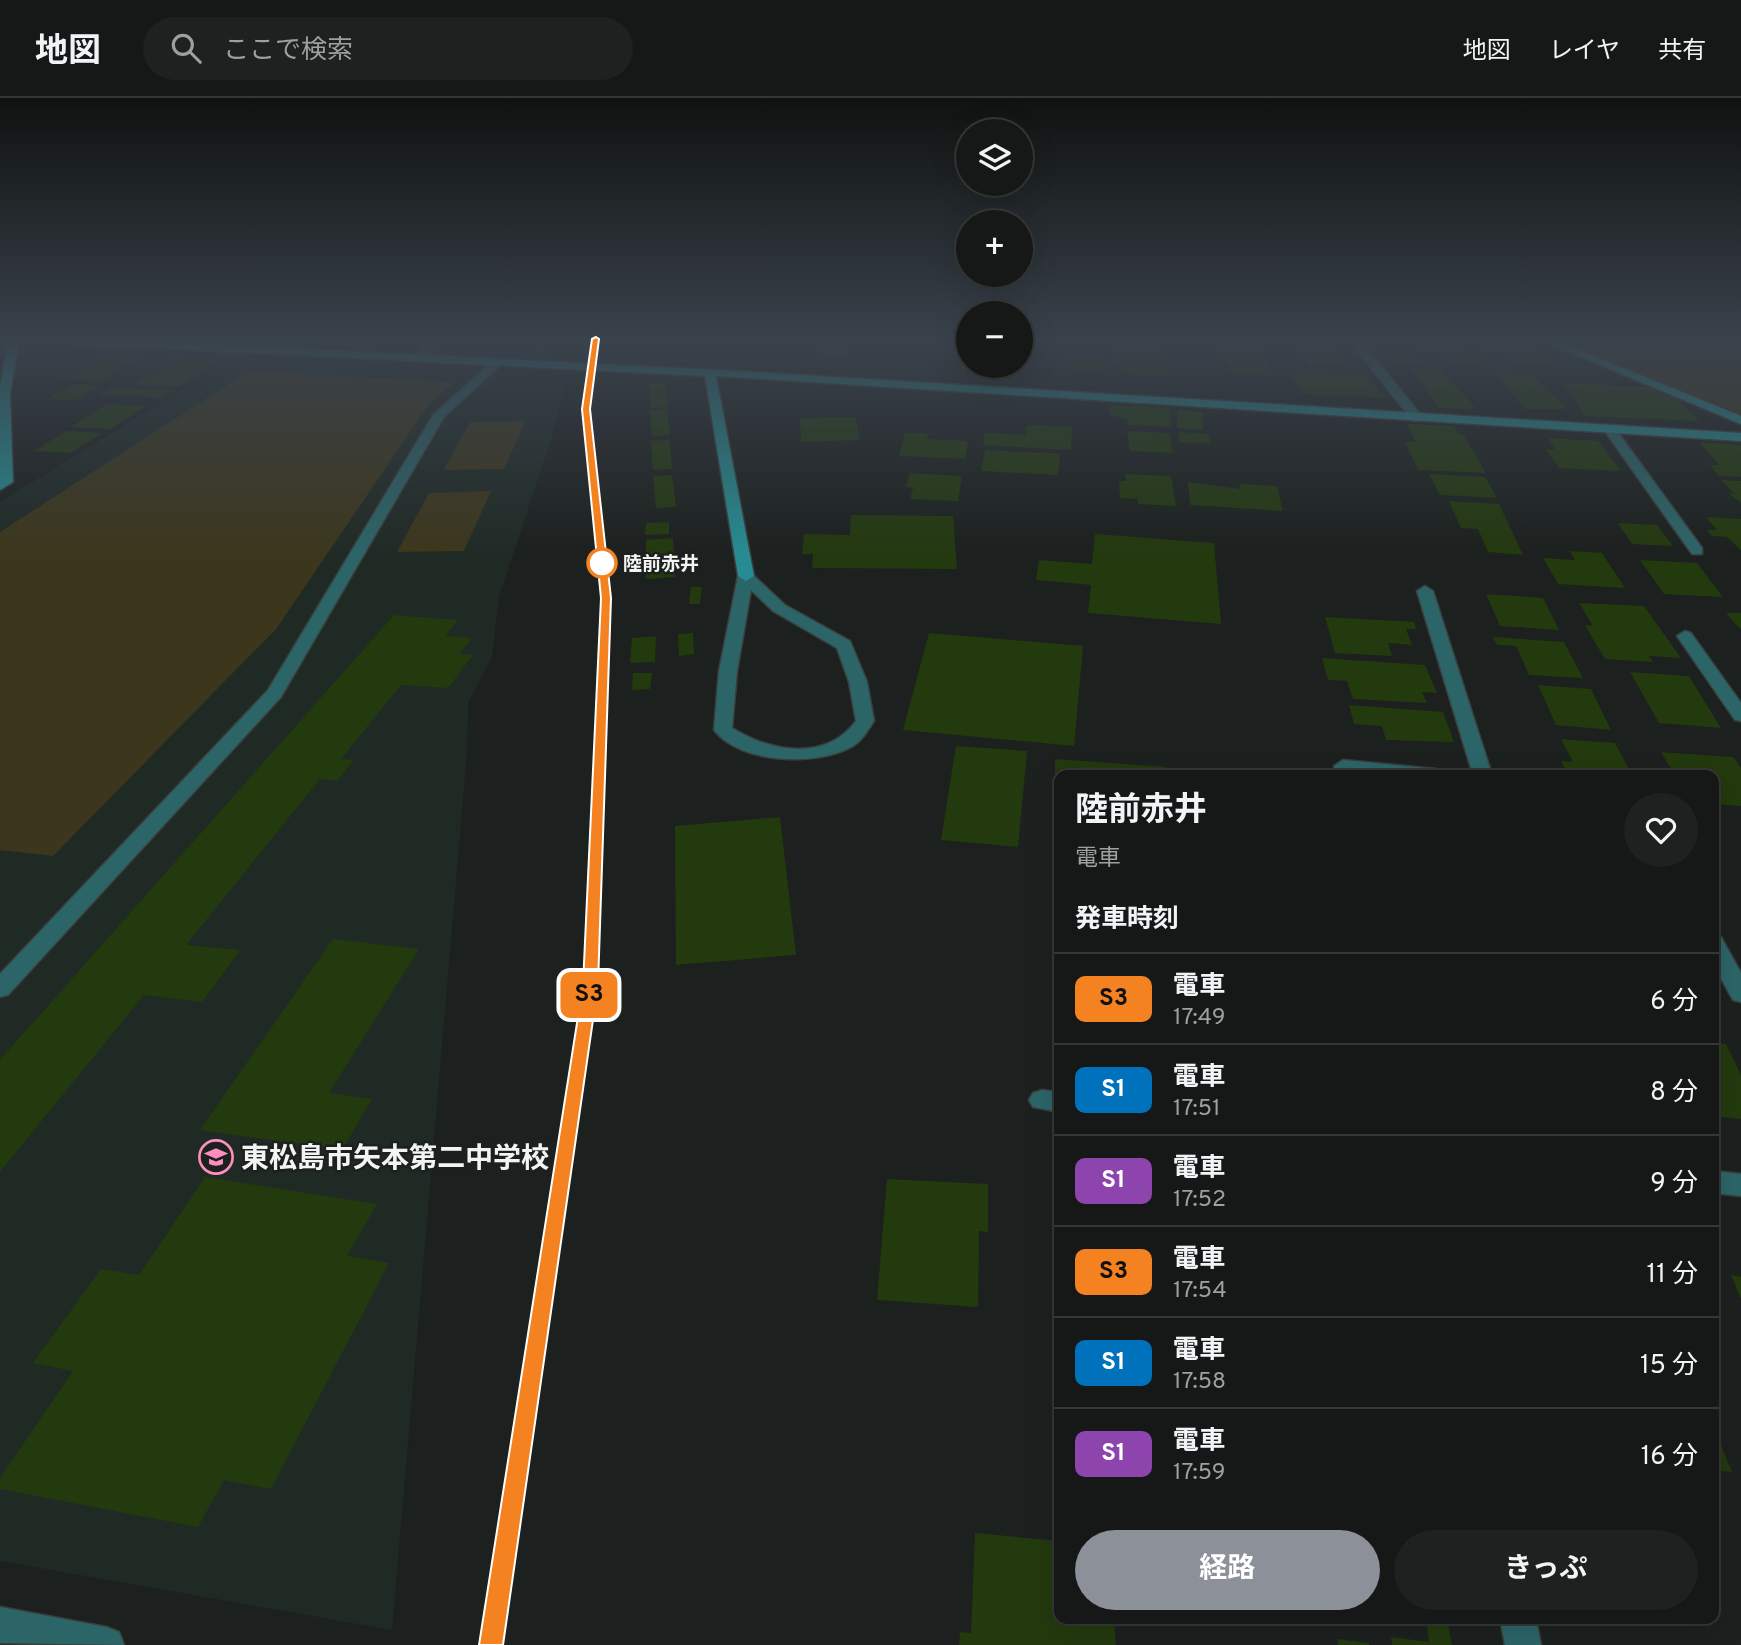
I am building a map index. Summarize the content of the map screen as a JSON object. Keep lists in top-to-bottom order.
{
  "places": {
    "other": ["陸前赤井"],
    "school or university": ["東松島市矢本第二中学校"]
  },
  "page": {
    "header": "地図",
    "search": "ここで検索",
    "nav": ["地図", "レイヤ", "共有"],
    "on_map": "S3",
    "map_buttons": ["+", "−"],
    "heading": [
      ["陸前赤井", "電車"],
      "発車時刻"
    ],
    "list": [
      {
        "mark": "S3",
        "name": "電車",
        "note": "17:49",
        "value": "6 分"
      },
      {
        "mark": "S1",
        "name": "電車",
        "note": "17:51",
        "value": "8 分"
      },
      {
        "mark": "S1",
        "name": "電車",
        "note": "17:52",
        "value": "9 分"
      },
      {
        "mark": "S3",
        "name": "電車",
        "note": "17:54",
        "value": "11 分"
      },
      {
        "mark": "S1",
        "name": "電車",
        "note": "17:58",
        "value": "15 分"
      },
      {
        "mark": "S1",
        "name": "電車",
        "note": "17:59",
        "value": "16 分"
      }
    ],
    "buttons": ["経路", "きっぷ"]
  }
}
